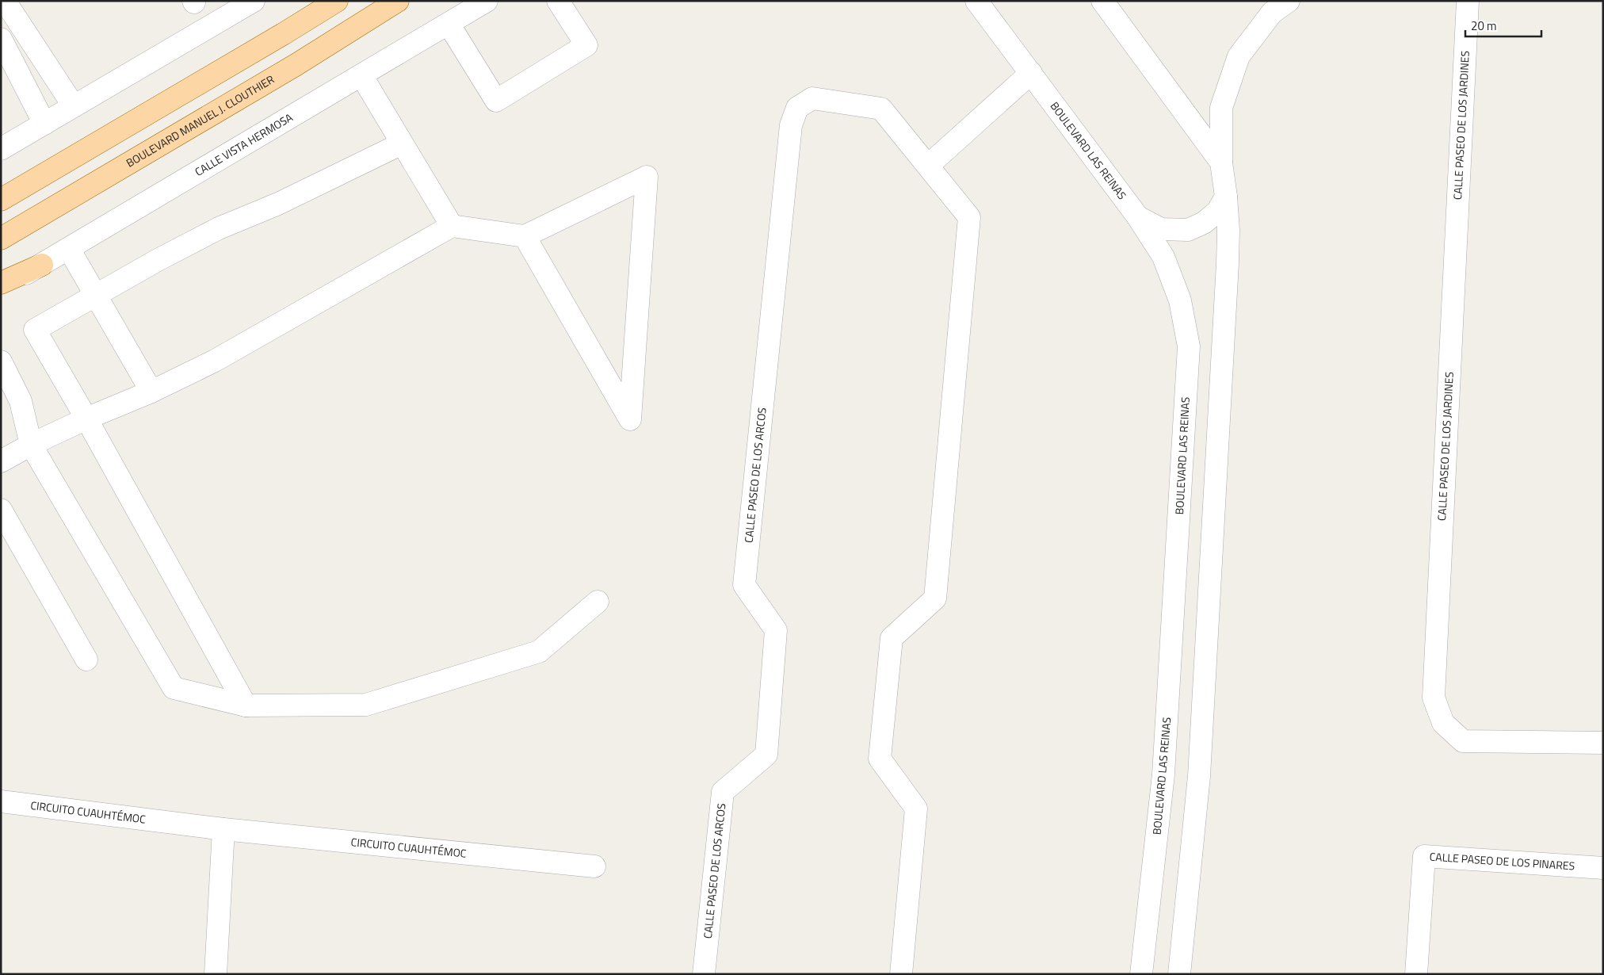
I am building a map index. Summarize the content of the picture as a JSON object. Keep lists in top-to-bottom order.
{
  "streets": {
    "main road": ["BOULEVARD MANUEL J. CLOUTHIER"],
    "street": [
      "CALLE PASEO DE LOS JARDINES",
      "CALLE VISTA HERMOSA",
      "BOULEVARD LAS REINAS",
      "CALLE PASEO DE LOS ARCOS",
      "CIRCUITO CUAUHTÉMOC",
      "CALLE PASEO DE LOS PINARES"
    ]
  },
  "scale_bar": "20 m"
}
